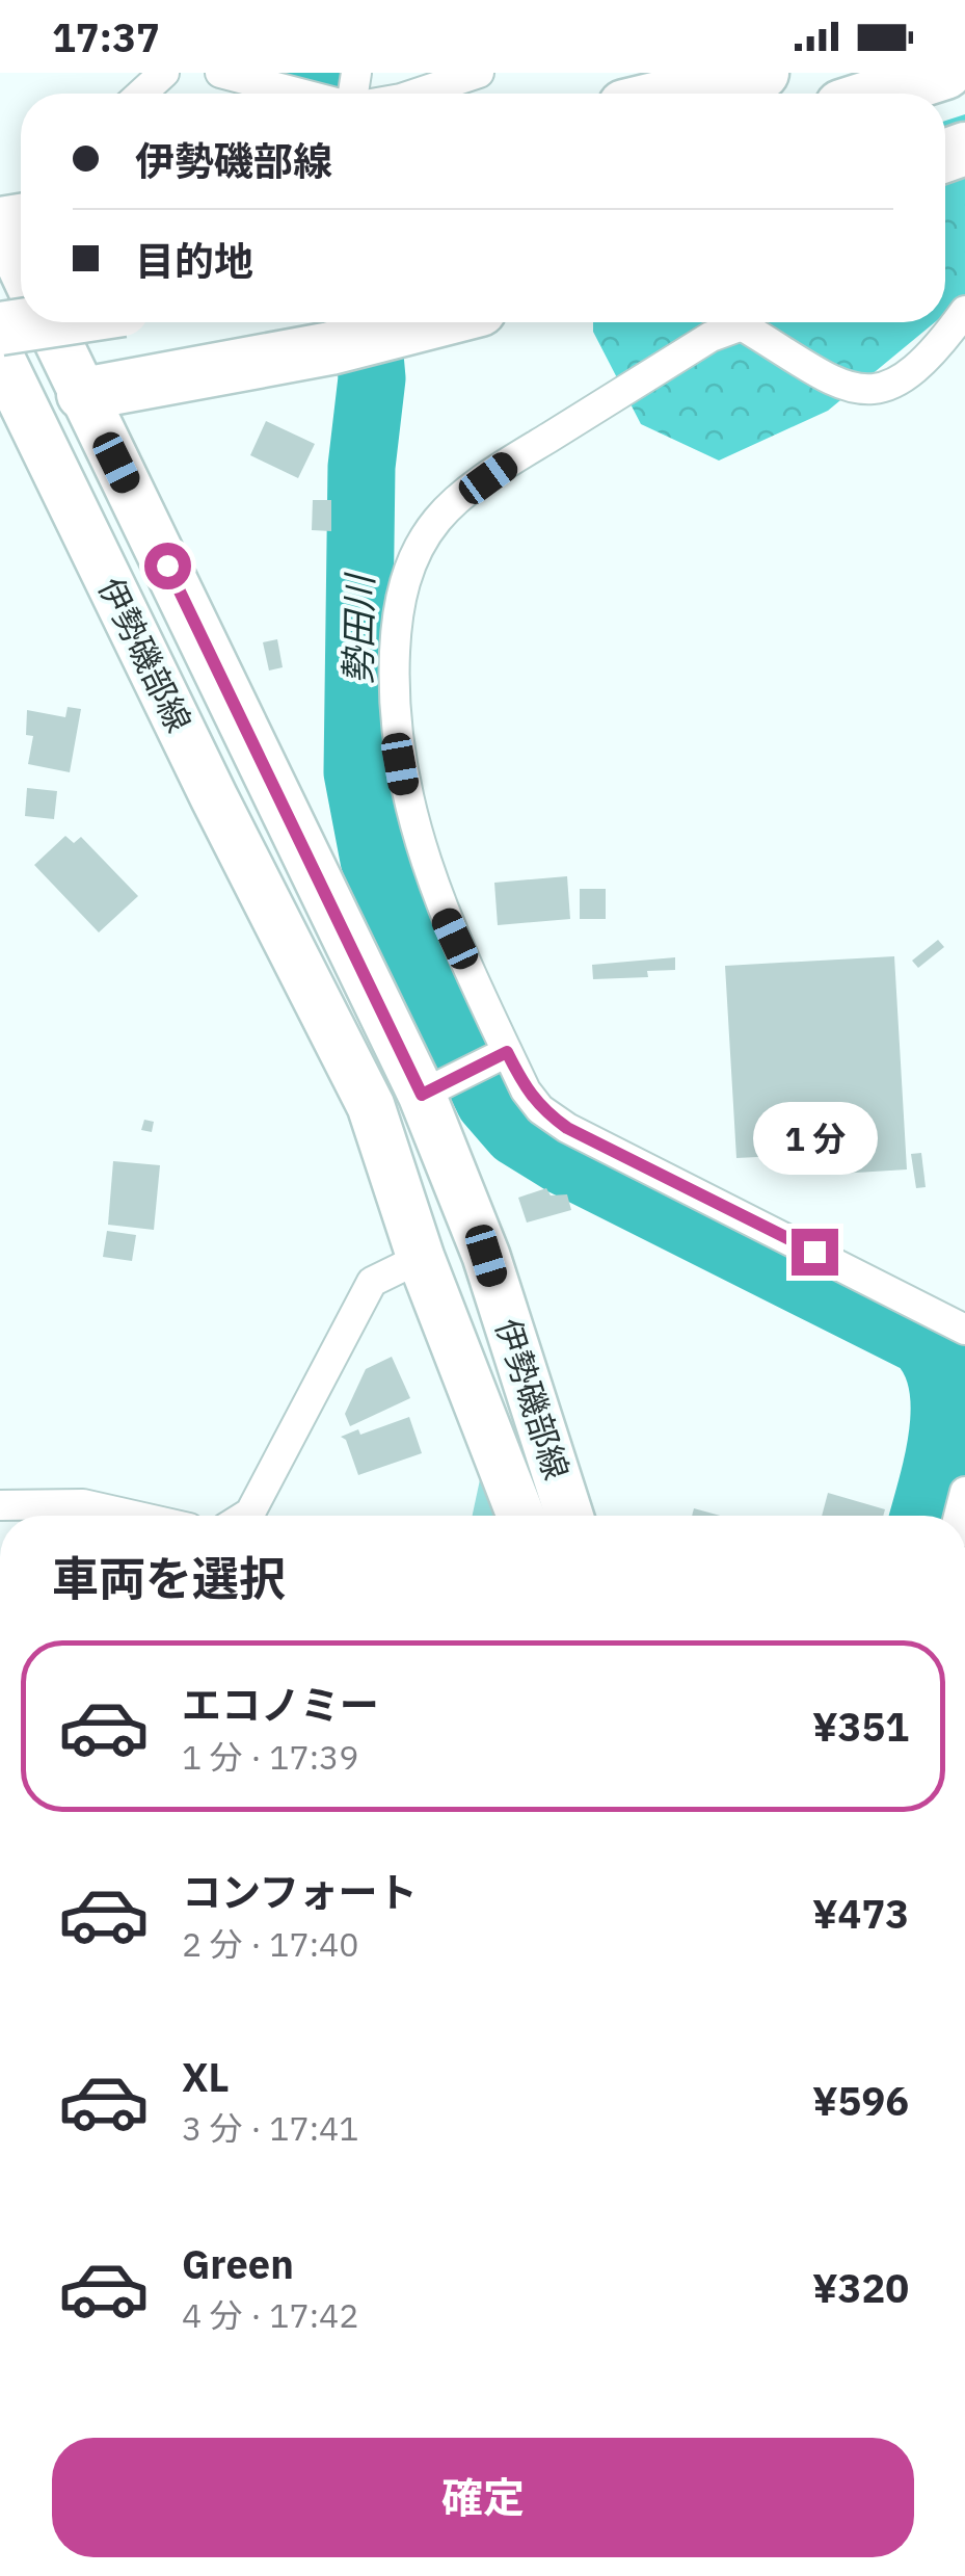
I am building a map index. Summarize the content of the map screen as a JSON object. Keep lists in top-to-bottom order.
{
  "streets": {
    "main road": ["伊勢磯部線"]
  },
  "water": ["勢田川"],
  "page": {
    "status": "17:37",
    "banner": ["伊勢磯部線", "目的地"],
    "bubble": "1 分",
    "heading": "車両を選択",
    "list": [
      {
        "name": "エコノミー",
        "note": "1 分 · 17:39",
        "value": "¥351"
      },
      {
        "name": "コンフォート",
        "note": "2 分 · 17:40",
        "value": "¥473"
      },
      {
        "name": "XL",
        "note": "3 分 · 17:41",
        "value": "¥596"
      },
      {
        "name": "Green",
        "note": "4 分 · 17:42",
        "value": "¥320"
      }
    ],
    "buttons": "確定"
  }
}
